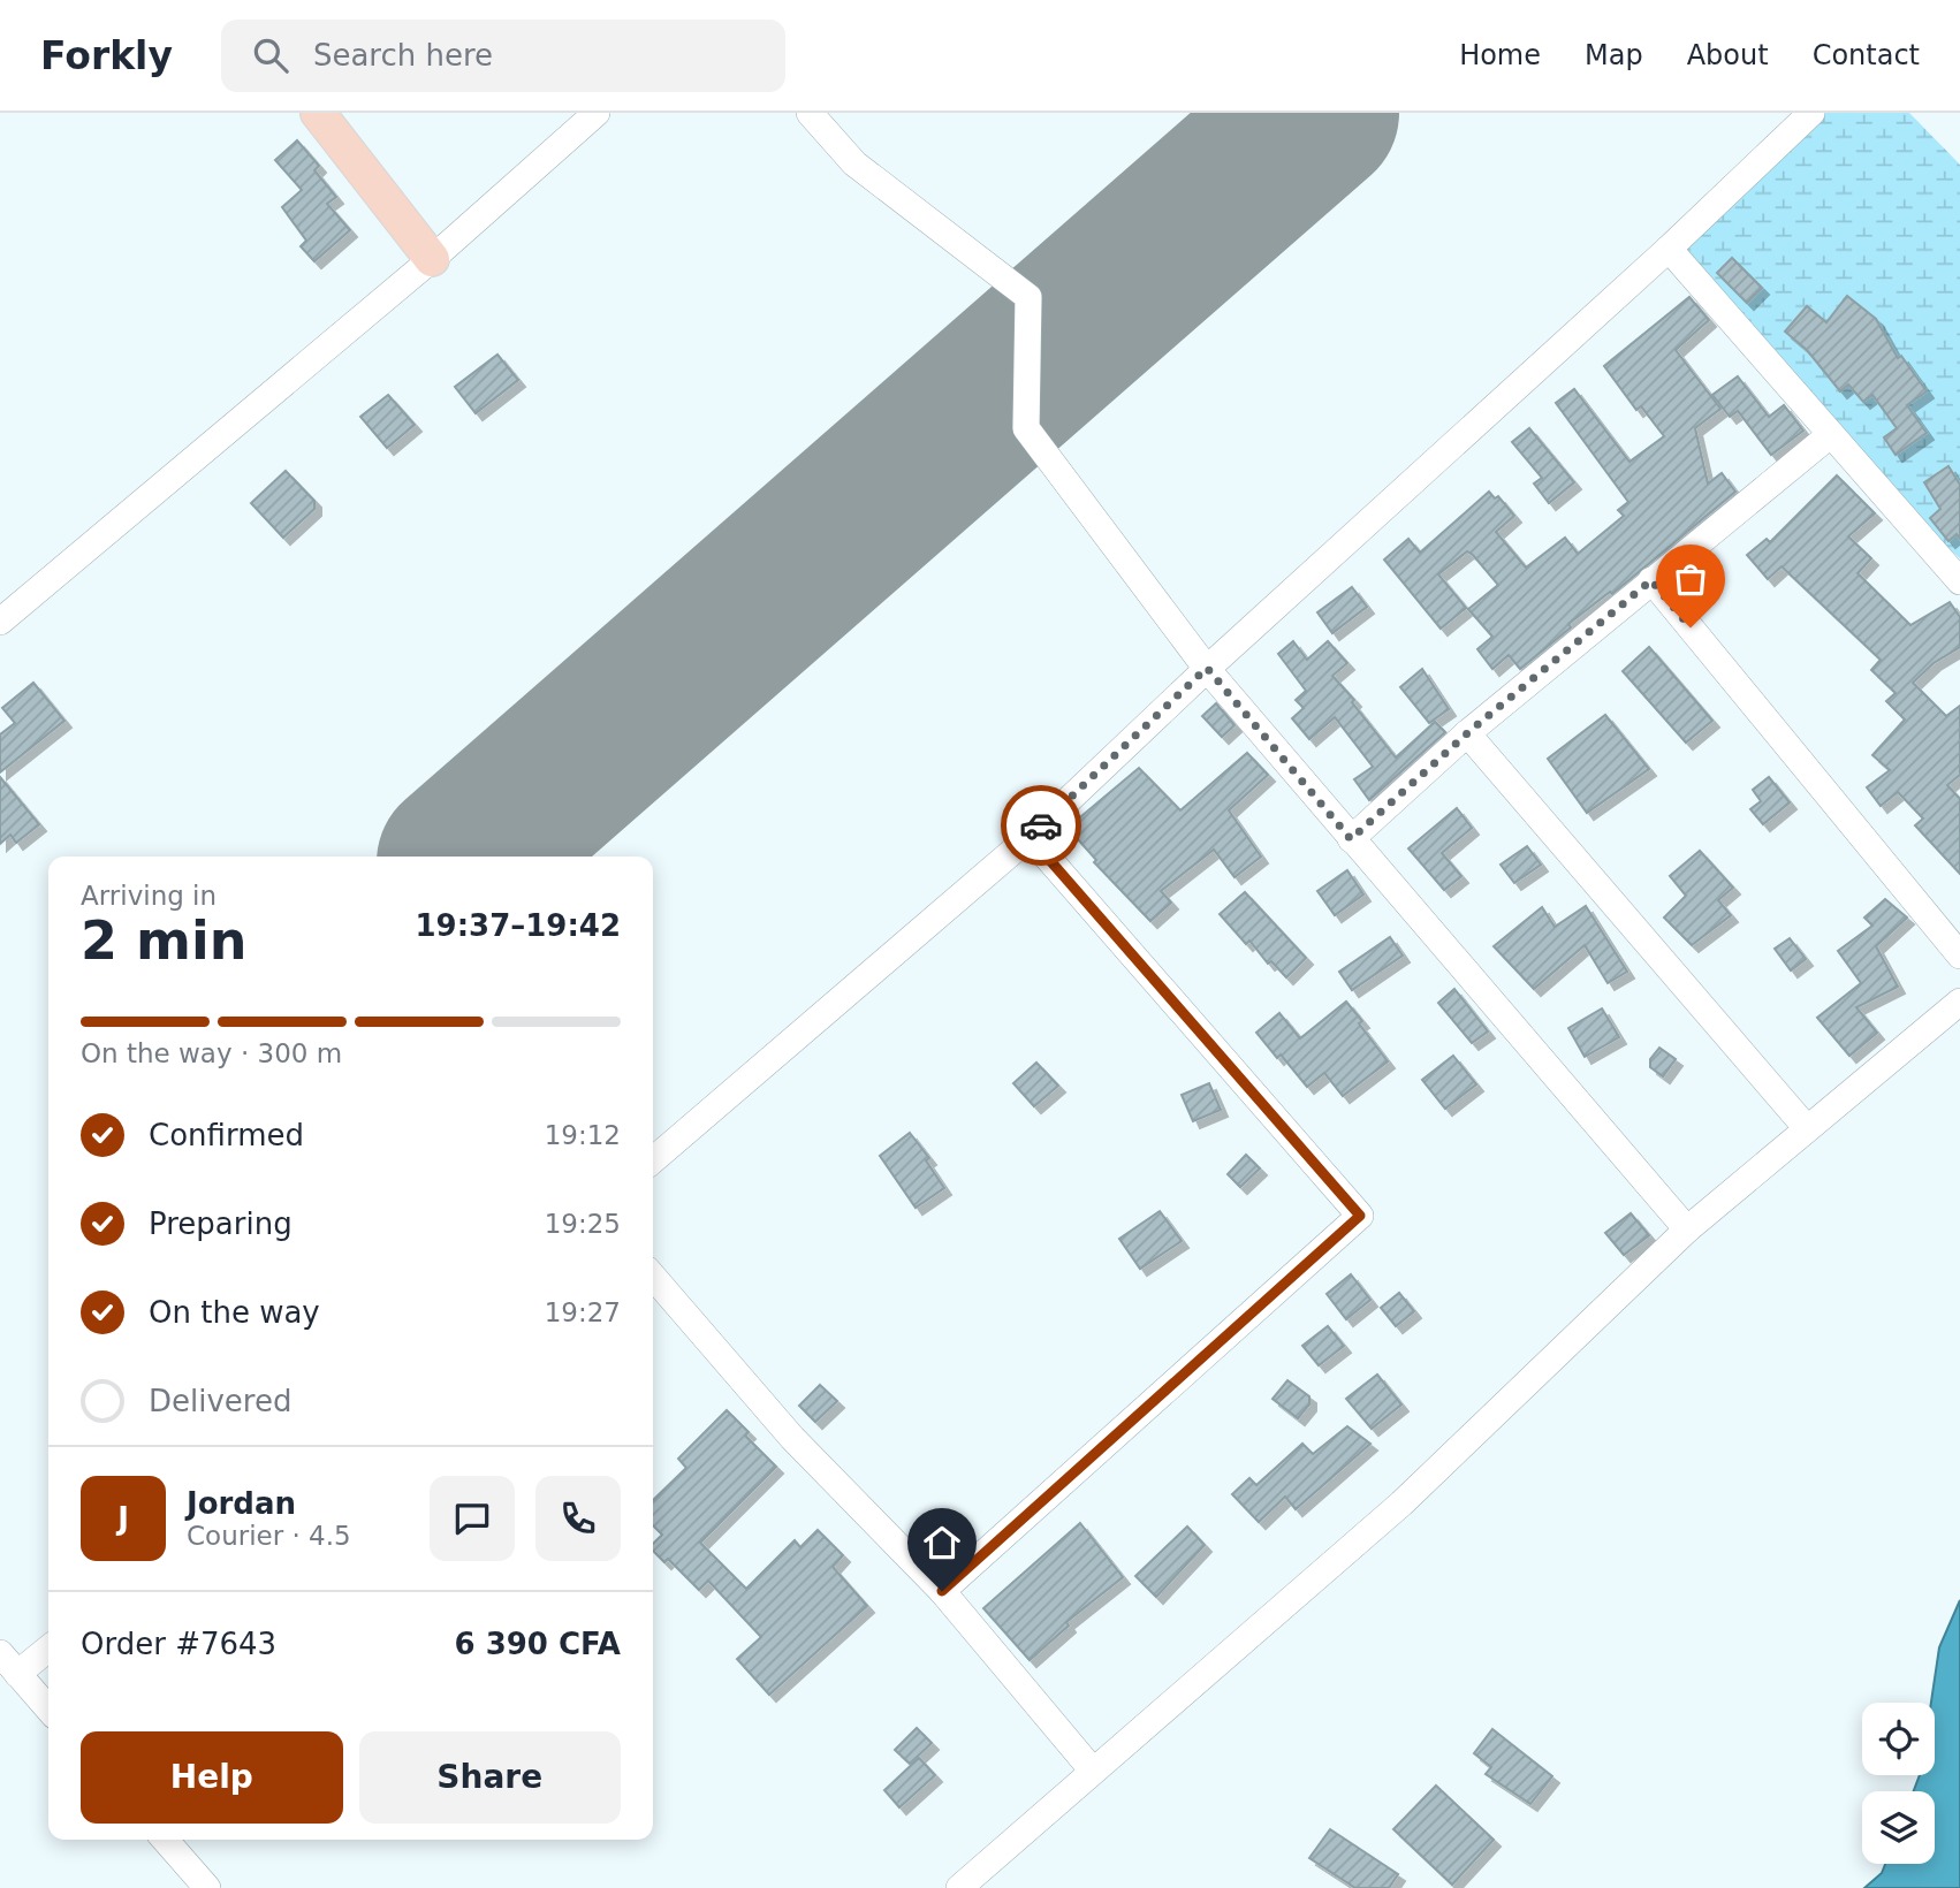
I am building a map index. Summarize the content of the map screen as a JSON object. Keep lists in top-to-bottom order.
{
  "page": {
    "header": "Forkly",
    "search": "Search here",
    "nav": [
      "Home",
      "Map",
      "About",
      "Contact"
    ],
    "heading": ["2 min", "Arriving in", "19:37–19:42"],
    "panel": [
      "Jordan",
      "Courier · 4.5",
      "Order #7643",
      "6 390 CFA"
    ],
    "bar": "On the way · 300 m",
    "list": [
      ["Confirmed", "19:12"],
      ["Preparing", "19:25"],
      ["On the way", "19:27"],
      "Delivered"
    ],
    "round": "J",
    "buttons": ["Help", "Share"]
  }
}
